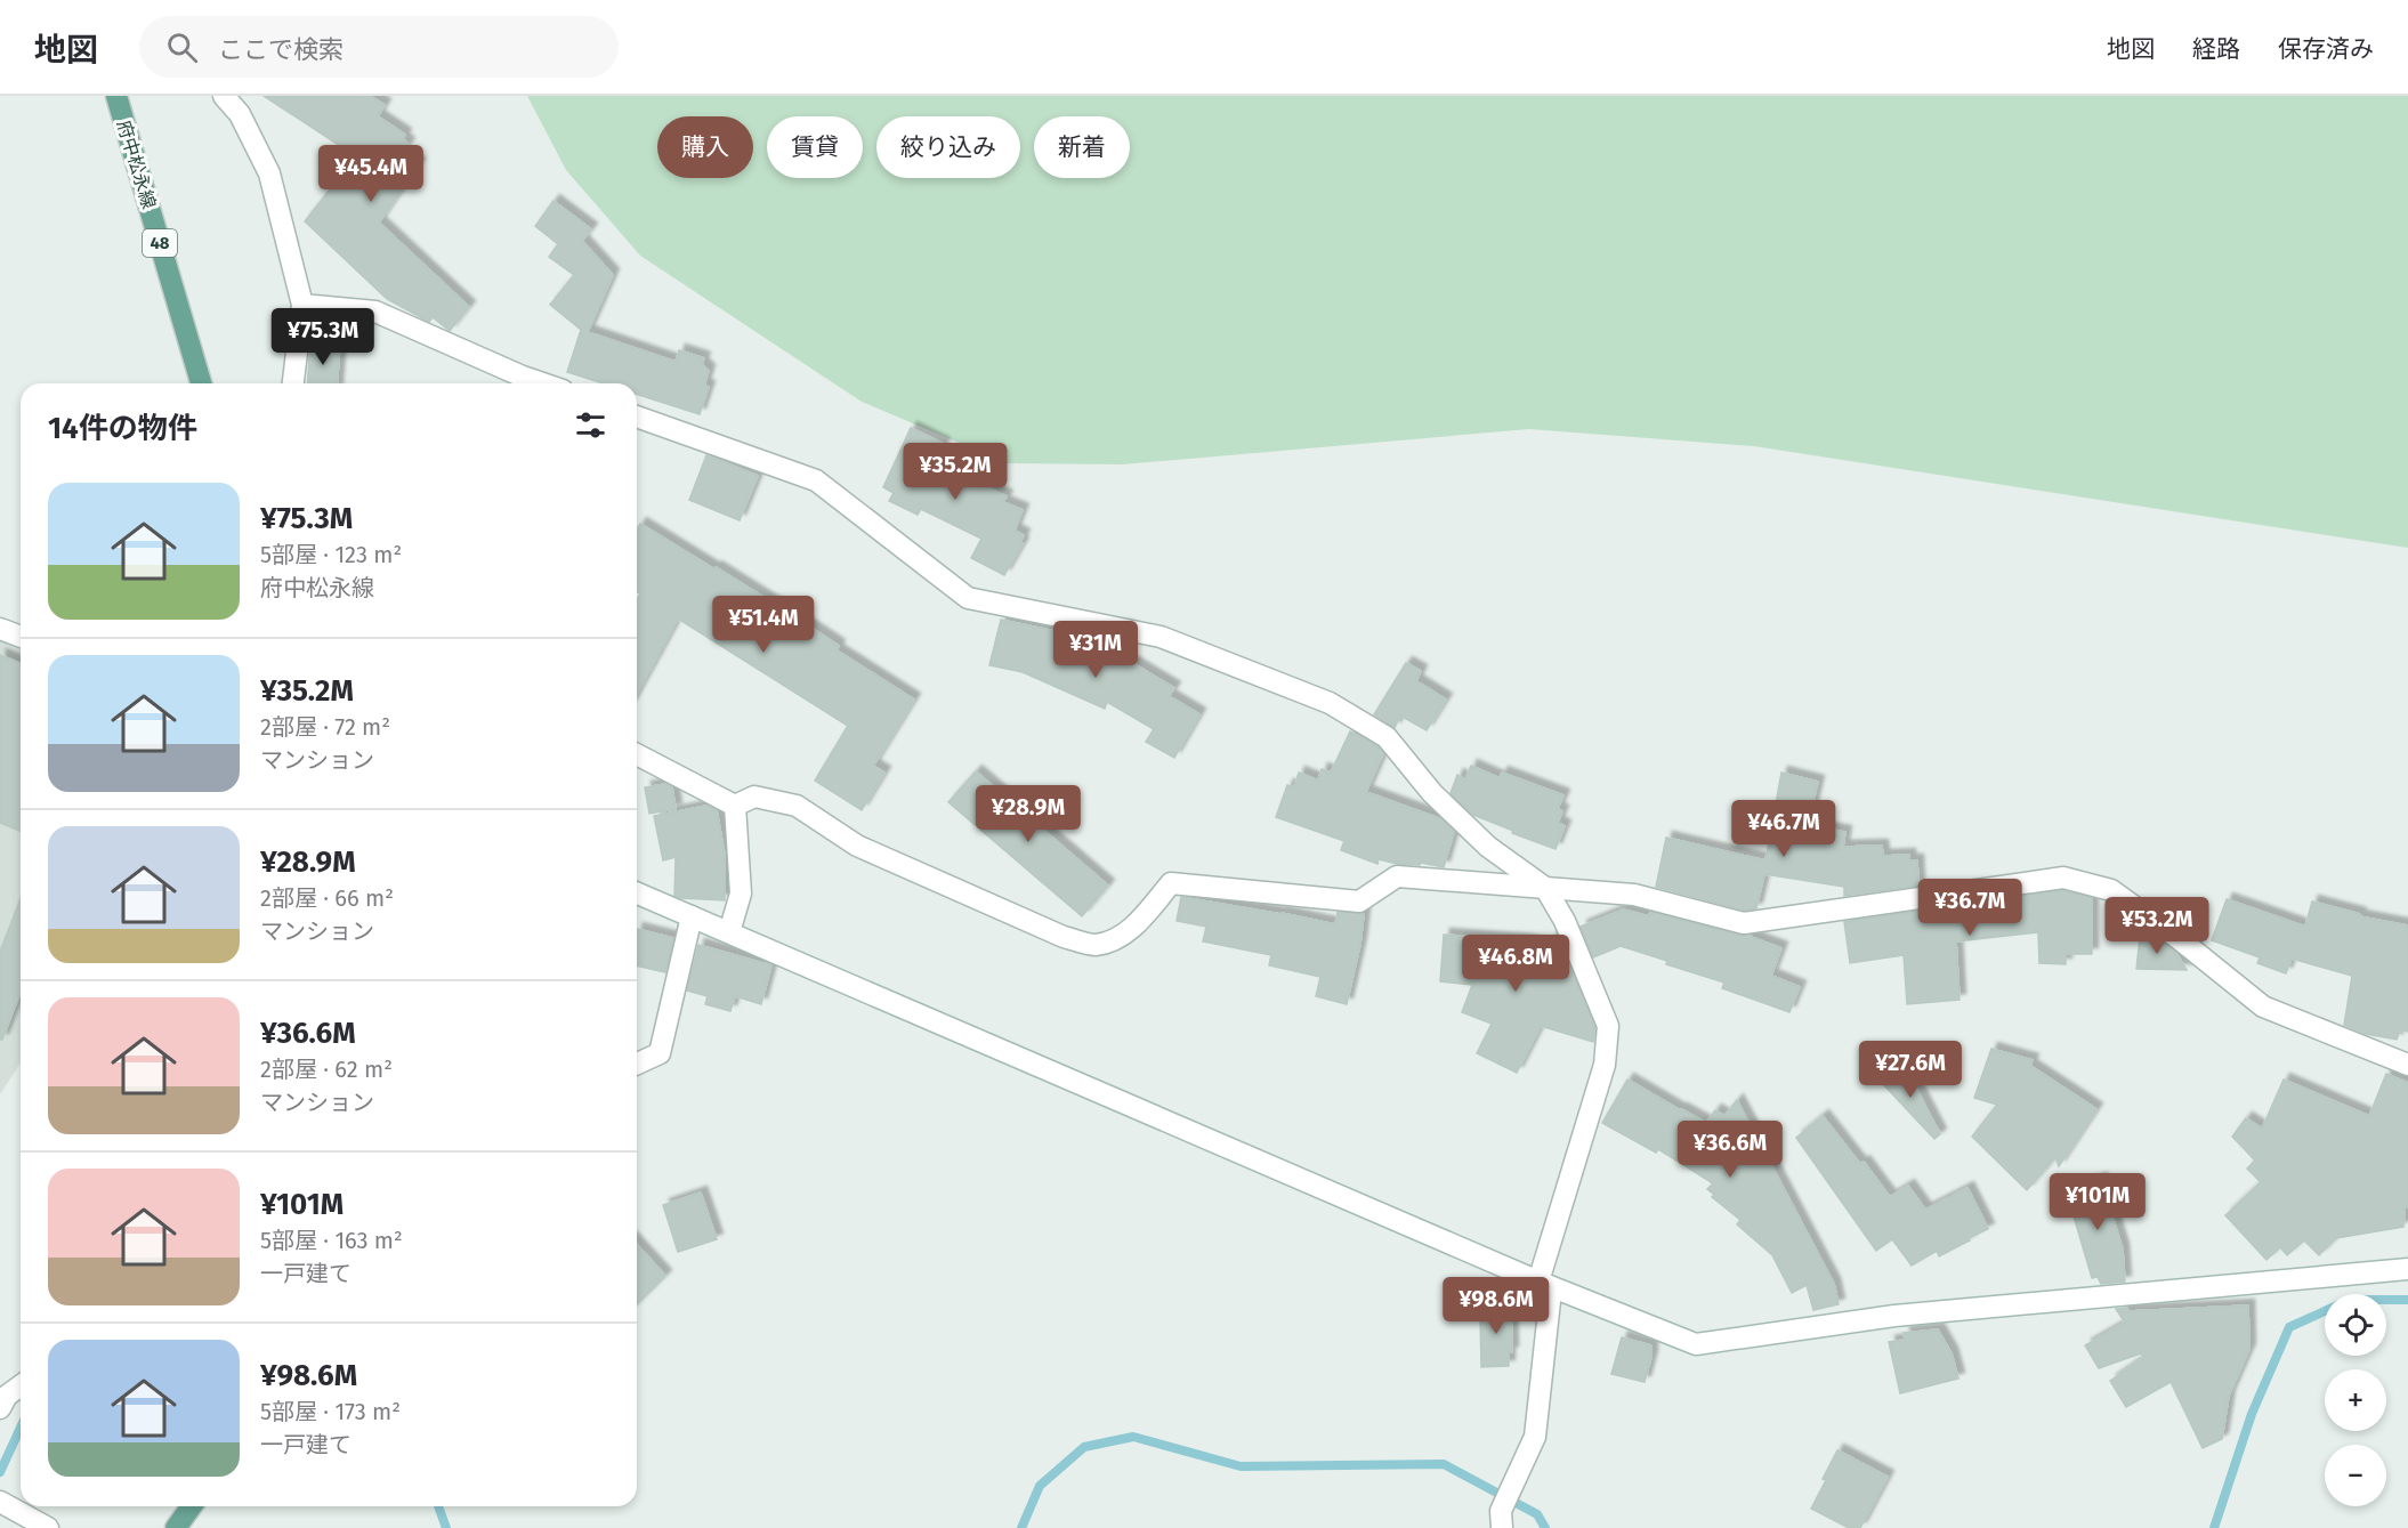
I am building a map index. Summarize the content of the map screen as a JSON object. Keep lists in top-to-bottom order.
{
  "streets": {
    "main road": ["府中松永線", "48"]
  },
  "page": {
    "header": "地図",
    "search": "ここで検索",
    "nav": ["地図", "経路", "保存済み"],
    "chip": [
      "購入",
      "賃貸",
      "絞り込み",
      "新着"
    ],
    "price": [
      "¥45.4M",
      "¥75.3M",
      "¥35.2M",
      "¥51.4M",
      "¥31M",
      "¥28.9M",
      "¥46.7M",
      "¥36.7M",
      "¥53.2M",
      "¥46.8M",
      "¥27.6M",
      "¥36.6M",
      "¥101M",
      "¥98.6M"
    ],
    "heading": "14件の物件",
    "list": [
      {
        "name": "¥75.3M",
        "note": "5部屋 · 123 m² · 府中松永線"
      },
      {
        "name": "¥35.2M",
        "note": "2部屋 · 72 m² · マンション"
      },
      {
        "name": "¥28.9M",
        "note": "2部屋 · 66 m² · マンション"
      },
      {
        "name": "¥36.6M",
        "note": "2部屋 · 62 m² · マンション"
      },
      {
        "name": "¥101M",
        "note": "5部屋 · 163 m² · 一戸建て"
      },
      {
        "name": "¥98.6M",
        "note": "5部屋 · 173 m² · 一戸建て"
      }
    ],
    "map_buttons": ["+", "−"]
  }
}
